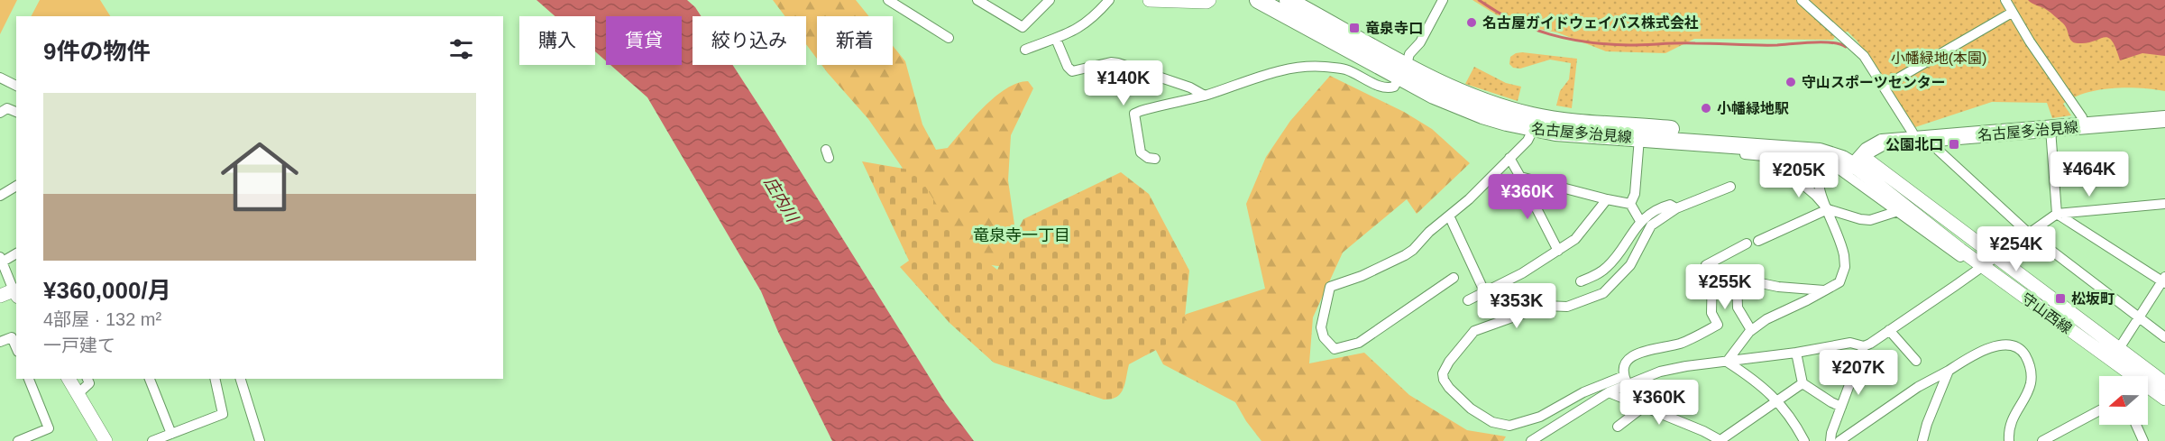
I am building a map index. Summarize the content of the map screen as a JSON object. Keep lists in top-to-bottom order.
{
  "streets": {
    "main road": ["名古屋多治見線", "守山西線"]
  },
  "crossings": [
    ["名古屋多治見線", "守山西線"]
  ],
  "districts": ["竜泉寺一丁目"],
  "water": ["庄内川"],
  "parks": ["小幡緑地(本園)"],
  "places": {
    "other": ["名古屋ガイドウェイバス株式会社", "守山スポーツセンター", "小幡緑地駅"],
    "transit": ["竜泉寺口", "公園北口", "松坂町"]
  },
  "north": "left",
  "page": {
    "chip": [
      "購入",
      "賃貸",
      "絞り込み",
      "新着"
    ],
    "heading": "9件の物件",
    "price": [
      "¥140K",
      "¥464K",
      "¥205K",
      "¥360K",
      "¥254K",
      "¥255K",
      "¥353K",
      "¥207K",
      "¥360K"
    ],
    "list": [
      {
        "name": "¥360,000/月",
        "note": "4部屋 · 132 m² · 一戸建て"
      }
    ]
  }
}
